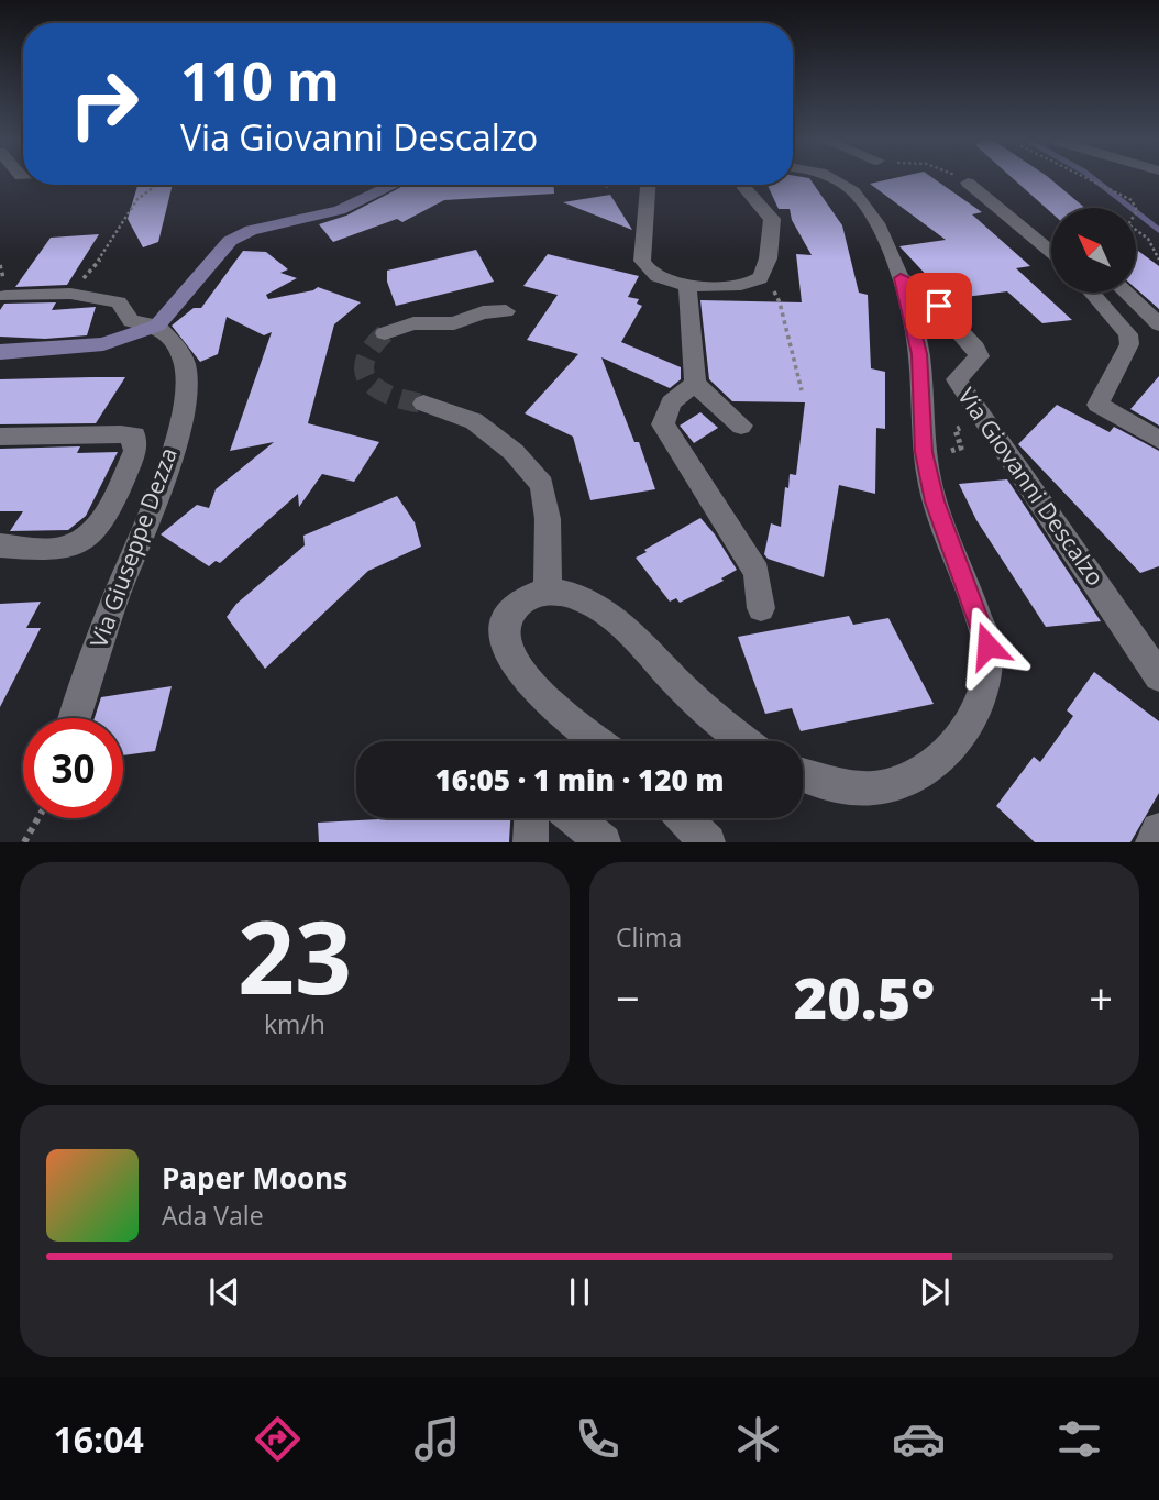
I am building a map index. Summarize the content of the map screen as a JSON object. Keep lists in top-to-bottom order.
{
  "streets": {
    "street": ["Via Giovanni Descalzo", "Via Giuseppe Dezza"]
  },
  "north": "top left",
  "page": {
    "turn": ["110 m", "Via Giovanni Descalzo"],
    "limit": "30",
    "trip": "16:05 · 1 min · 120 m",
    "tile": [
      ["23", "km/h"],
      "Clima"
    ],
    "heat": ["−", "20.5°", "+"],
    "song": ["Paper Moons", "Ada Vale"],
    "tabs": "16:04"
  }
}
